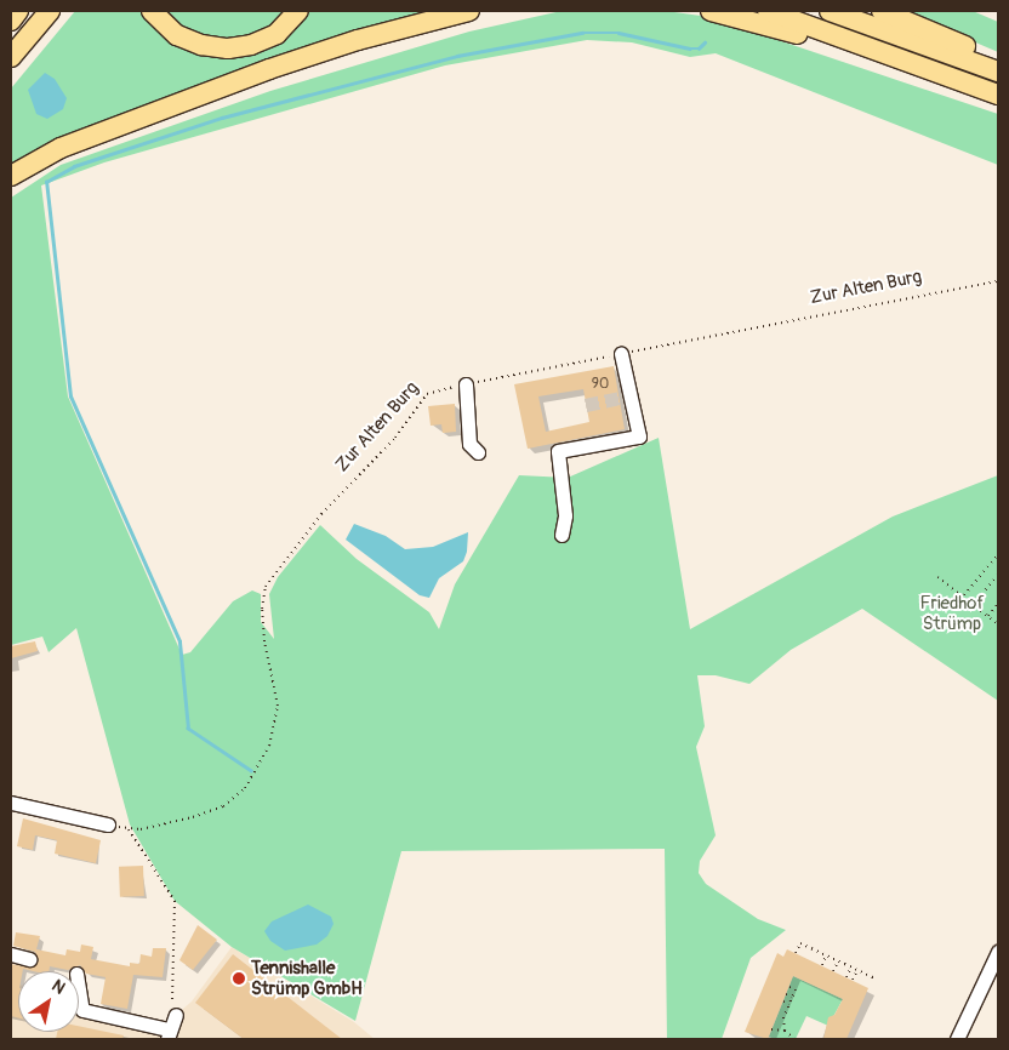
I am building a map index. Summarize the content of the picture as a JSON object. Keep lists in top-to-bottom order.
{
  "streets": {
    "path": ["Zur Alten Burg"]
  },
  "parks": ["Friedhof Strümp"],
  "places": ["Tennishalle Strümp GmbH"],
  "house_numbers": ["90"],
  "north": "top right"
}
